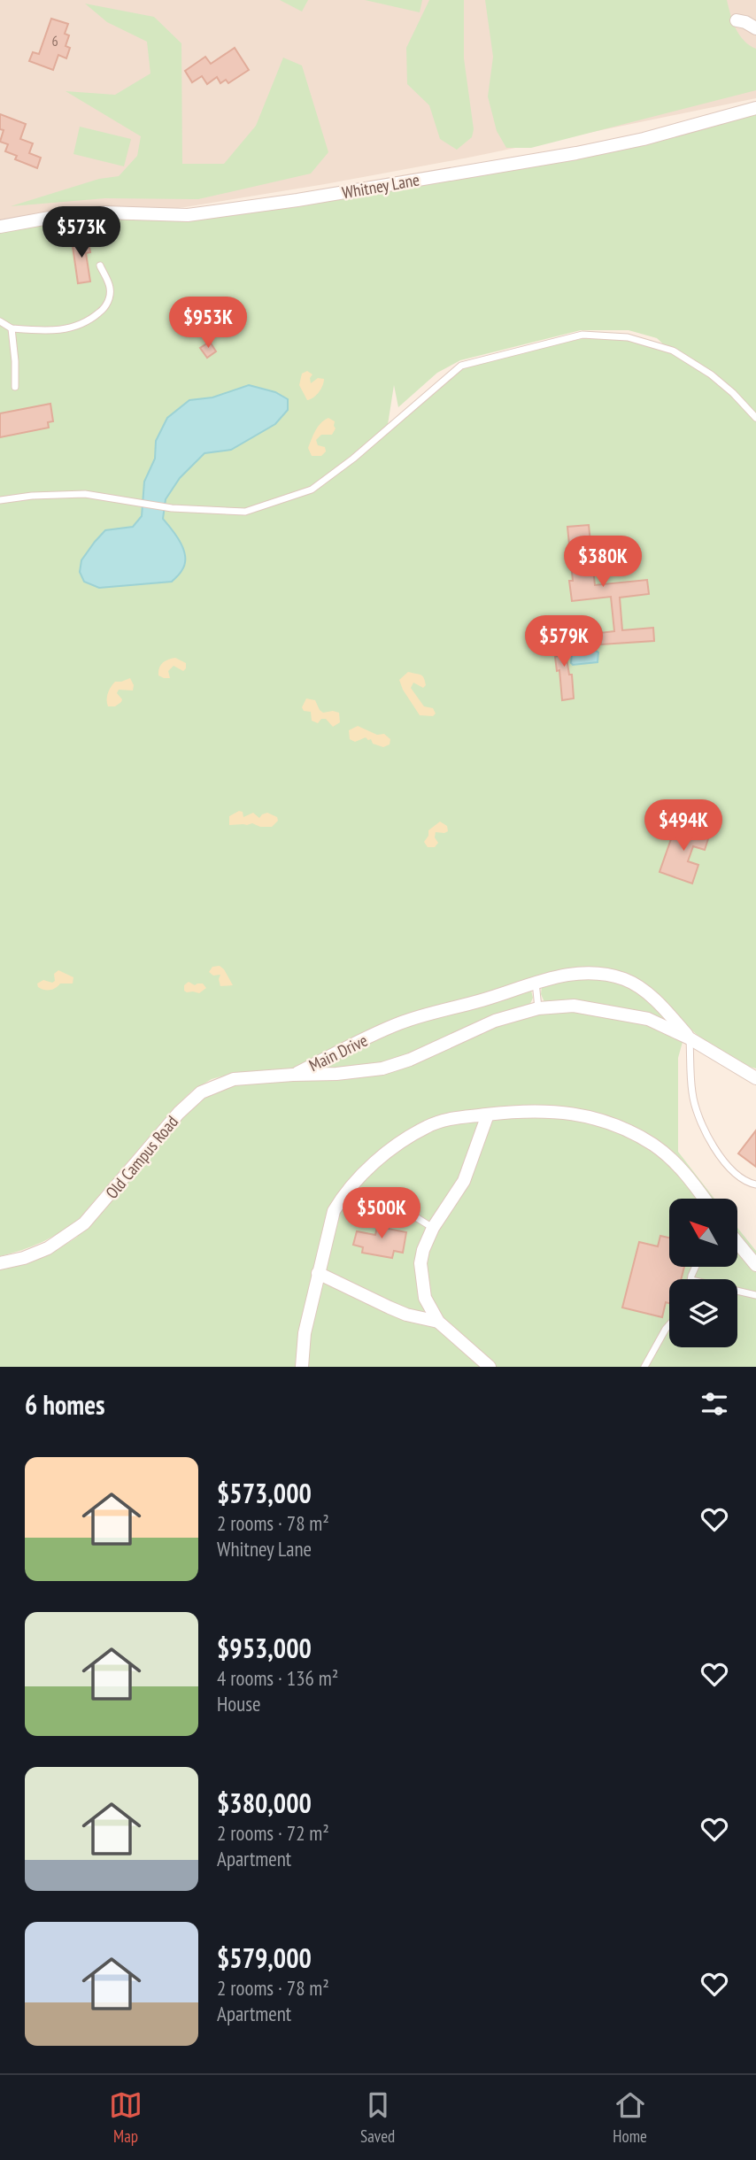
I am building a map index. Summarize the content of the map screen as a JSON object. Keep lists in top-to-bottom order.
{
  "streets": {
    "street": ["Whitney Lane", "Main Drive", "Old Campus Road"]
  },
  "crossings": [
    ["Main Drive", "Old Campus Road"]
  ],
  "house_numbers": ["6"],
  "north": "top left",
  "page": {
    "price": [
      "$573K",
      "$953K",
      "$380K",
      "$579K",
      "$494K",
      "$500K"
    ],
    "heading": "6 homes",
    "list": [
      {
        "name": "$573,000",
        "note": "2 rooms · 78 m² · Whitney Lane"
      },
      {
        "name": "$953,000",
        "note": "4 rooms · 136 m² · House"
      },
      {
        "name": "$380,000",
        "note": "2 rooms · 72 m² · Apartment"
      },
      {
        "name": "$579,000",
        "note": "2 rooms · 78 m² · Apartment"
      }
    ],
    "tabs": ["Map", "Saved", "Home"]
  }
}
